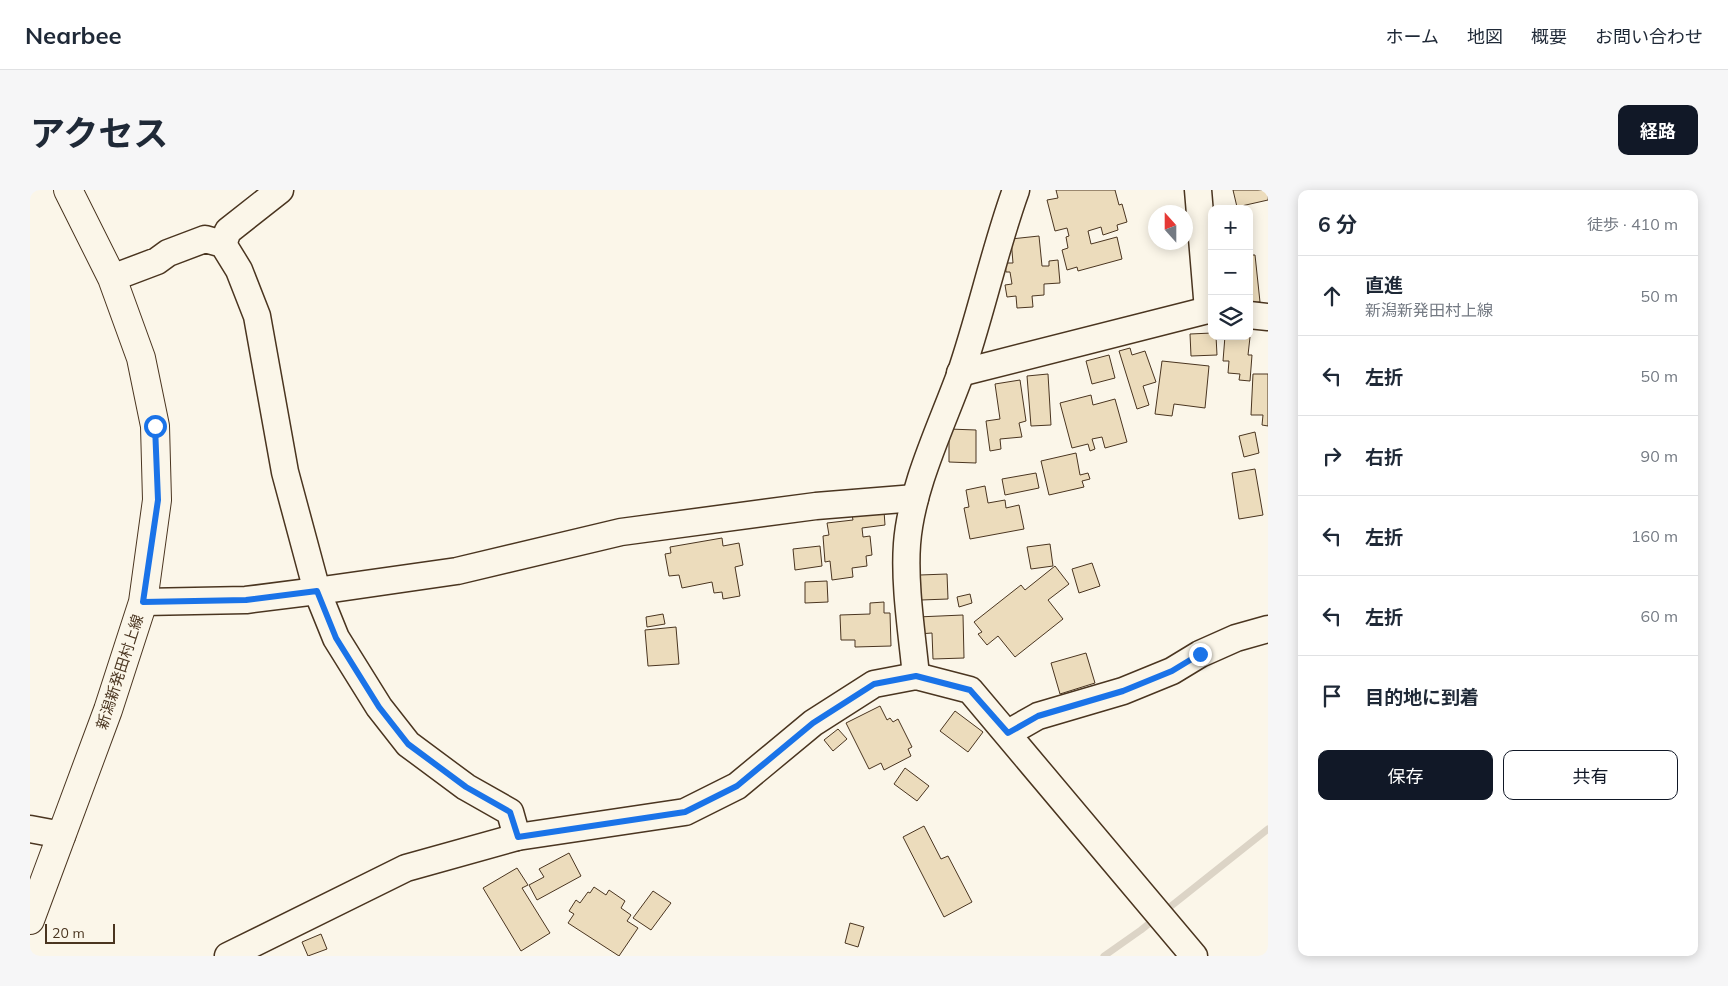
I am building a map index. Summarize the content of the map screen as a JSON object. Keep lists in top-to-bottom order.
{
  "streets": {
    "main road": ["新潟新発田村上線"]
  },
  "scale_bar": "20 m",
  "north": "top",
  "page": {
    "header": "Nearbee",
    "nav": [
      "ホーム",
      "地図",
      "概要",
      "お問い合わせ"
    ],
    "title": "アクセス",
    "buttons": [
      "経路",
      ["保存", "共有"]
    ],
    "heading": ["6 分", "徒歩 · 410 m"],
    "map_buttons": ["+", "−"],
    "list": [
      ["直進", "新潟新発田村上線", "50 m"],
      ["左折", "50 m"],
      ["右折", "90 m"],
      ["左折", "160 m"],
      ["左折", "60 m"],
      "目的地に到着"
    ],
    "scale": "20 m"
  }
}
